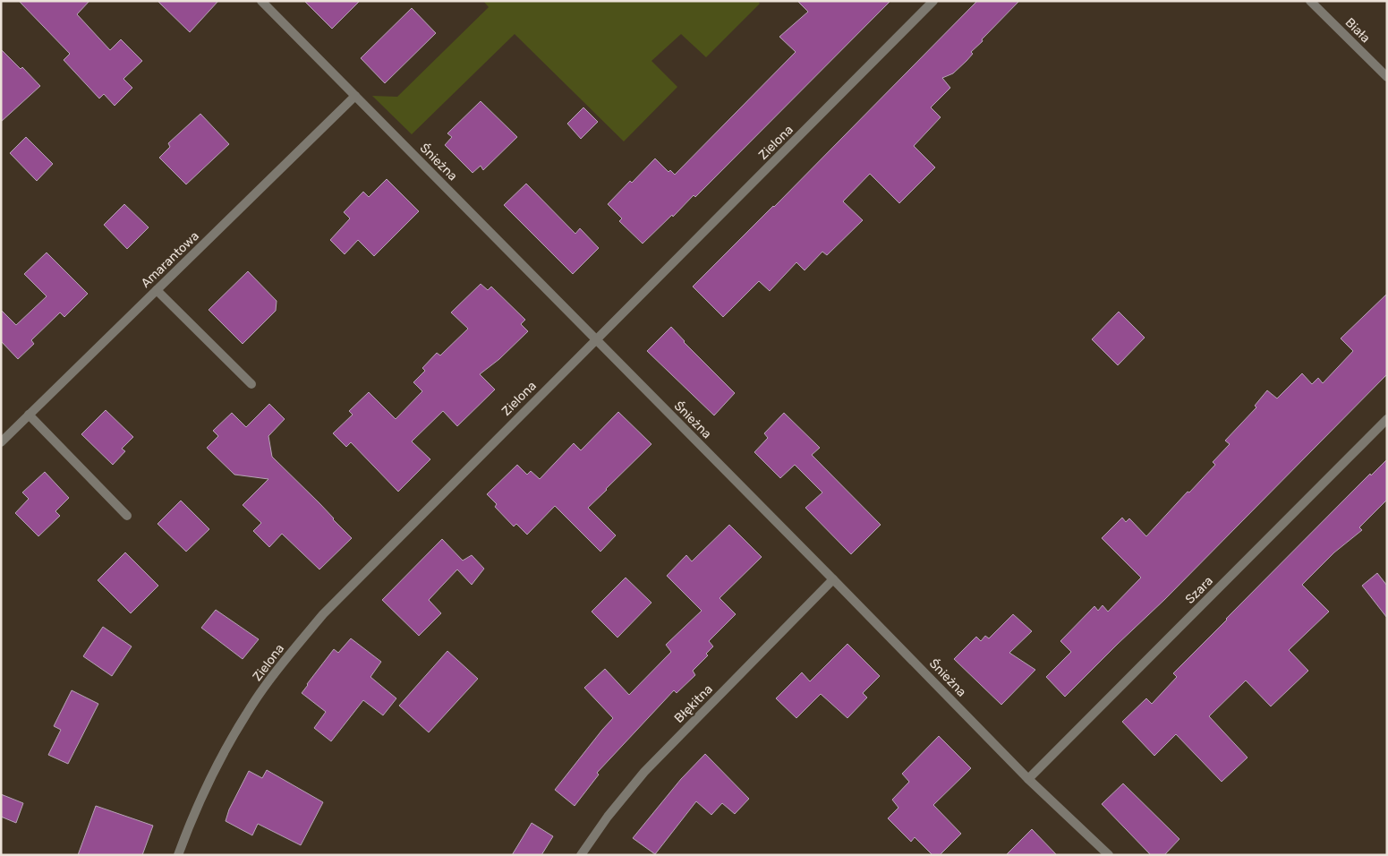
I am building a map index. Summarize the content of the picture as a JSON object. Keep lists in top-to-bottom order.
{
  "streets": {
    "street": [
      "Biała",
      "Zielona",
      "Śnieżna",
      "Amarantowa",
      "Szara",
      "Błękitna"
    ]
  },
  "crossings": [
    ["Zielona", "Śnieżna"],
    ["Śnieżna", "Amarantowa"],
    ["Śnieżna", "Szara"],
    ["Śnieżna", "Błękitna"]
  ]
}
